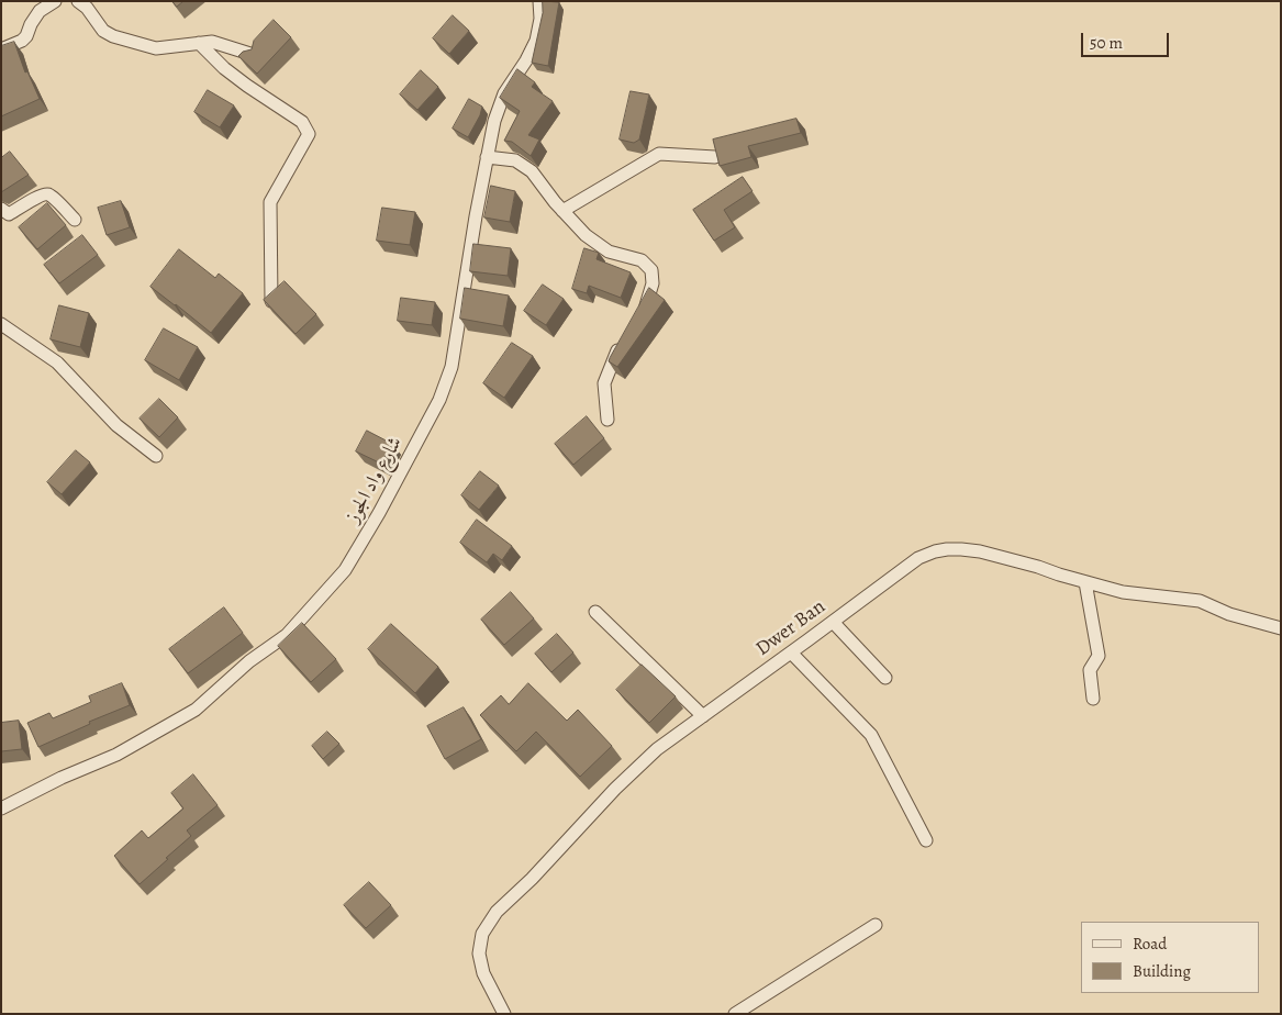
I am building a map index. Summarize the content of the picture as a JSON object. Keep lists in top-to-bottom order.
{
  "streets": {
    "street": ["شارع واد الجوز", "Dwer Ban"]
  },
  "legend": ["Road", "Building"],
  "scale_bar": "50 m"
}
